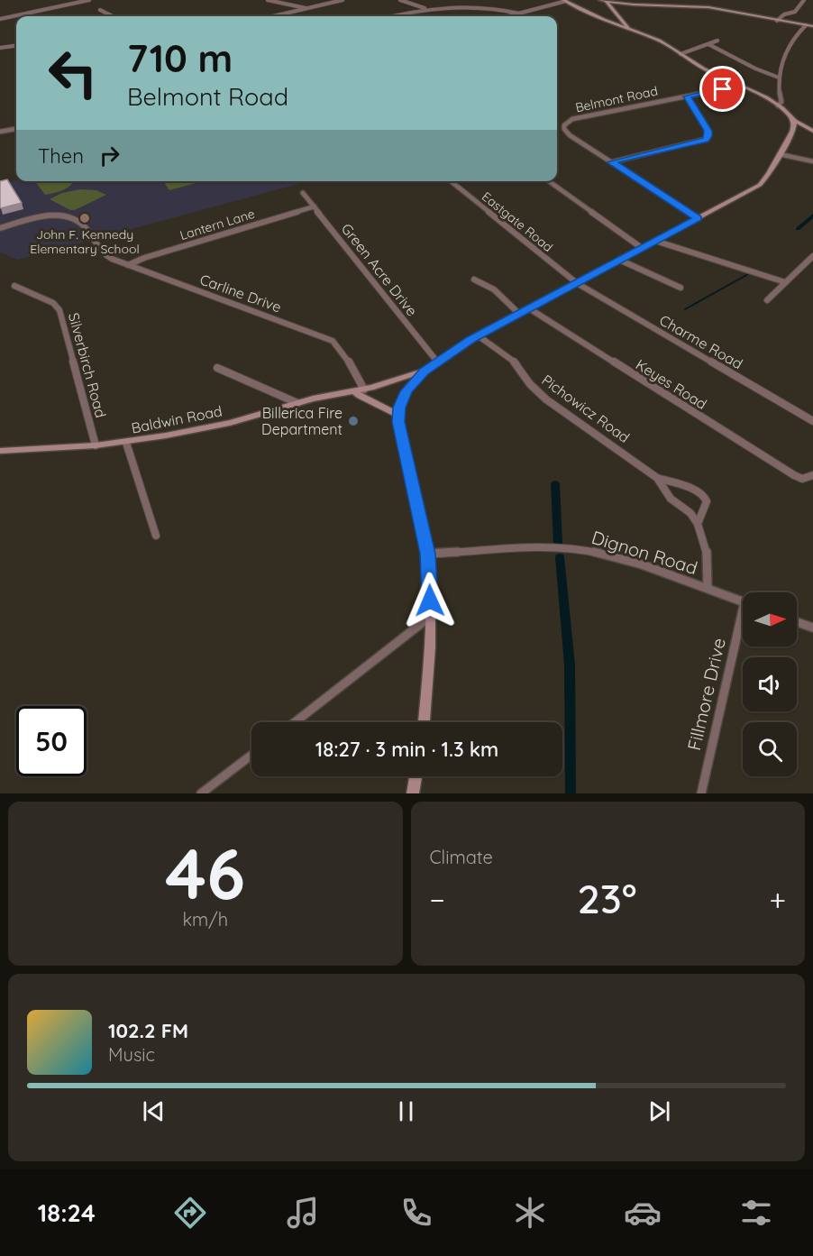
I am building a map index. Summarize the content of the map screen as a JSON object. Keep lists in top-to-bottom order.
{
  "streets": {
    "main road": ["Baldwin Road"],
    "street": [
      "Belmont Road",
      "Eastgate Road",
      "Lantern Lane",
      "Green Acre Drive",
      "Carline Drive",
      "Charme Road",
      "Silverbirch Road",
      "Keyes Road",
      "Pichowicz Road",
      "Dignon Road",
      "Fillmore Drive"
    ]
  },
  "crossings": [
    ["Eastgate Road", "Charme Road"],
    ["Lantern Lane", "Green Acre Drive"],
    ["Lantern Lane", "Carline Drive"],
    ["Green Acre Drive", "Baldwin Road"],
    ["Carline Drive", "Baldwin Road"],
    ["Silverbirch Road", "Baldwin Road"],
    ["Pichowicz Road", "Dignon Road"]
  ],
  "places": ["John F. Kennedy Elementary School", "Billerica Fire Department"],
  "north": "right",
  "page": {
    "turn": ["710 m", "Belmont Road"],
    "then": "Then",
    "limit": "50",
    "trip": "18:27 · 3 min · 1.3 km",
    "tile": [
      ["46", "km/h"],
      "Climate"
    ],
    "heat": ["−", "23°", "+"],
    "song": ["102.2 FM", "Music"],
    "tabs": "18:24"
  }
}
